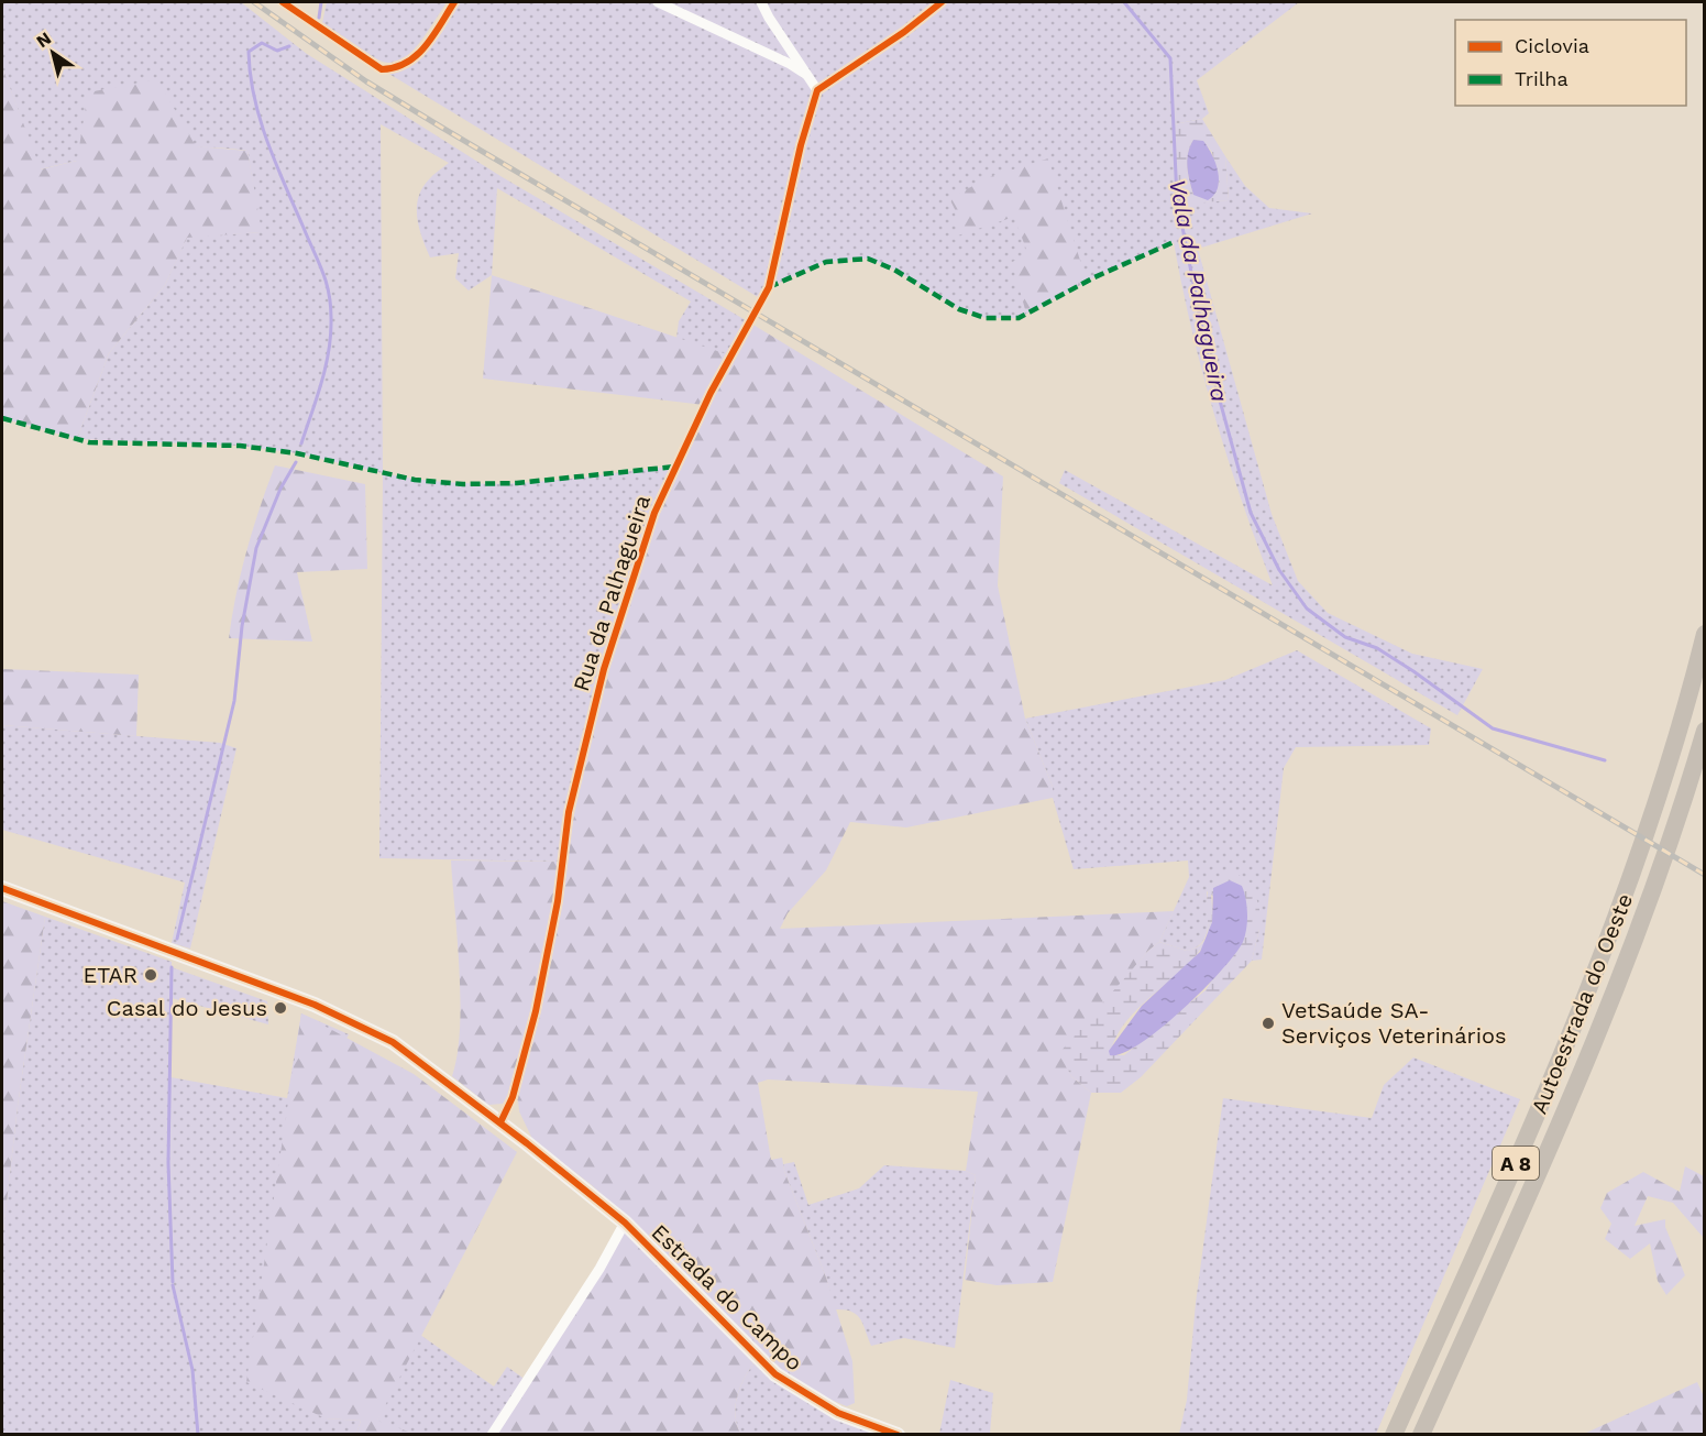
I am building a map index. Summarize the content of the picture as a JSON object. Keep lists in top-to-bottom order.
{
  "streets": {
    "highway": ["Autoestrada do Oeste", "A 8"],
    "street": ["Rua da Palhagueira", "Estrada do Campo"]
  },
  "crossings": [
    ["Rua da Palhagueira", "Estrada do Campo"]
  ],
  "water": ["Vala da Palhagueira"],
  "places": ["ETAR", "Casal do Jesus", "VetSaúde SA- Serviços Veterinários"],
  "legend": ["Ciclovia", "Trilha"],
  "north": "top left"
}
